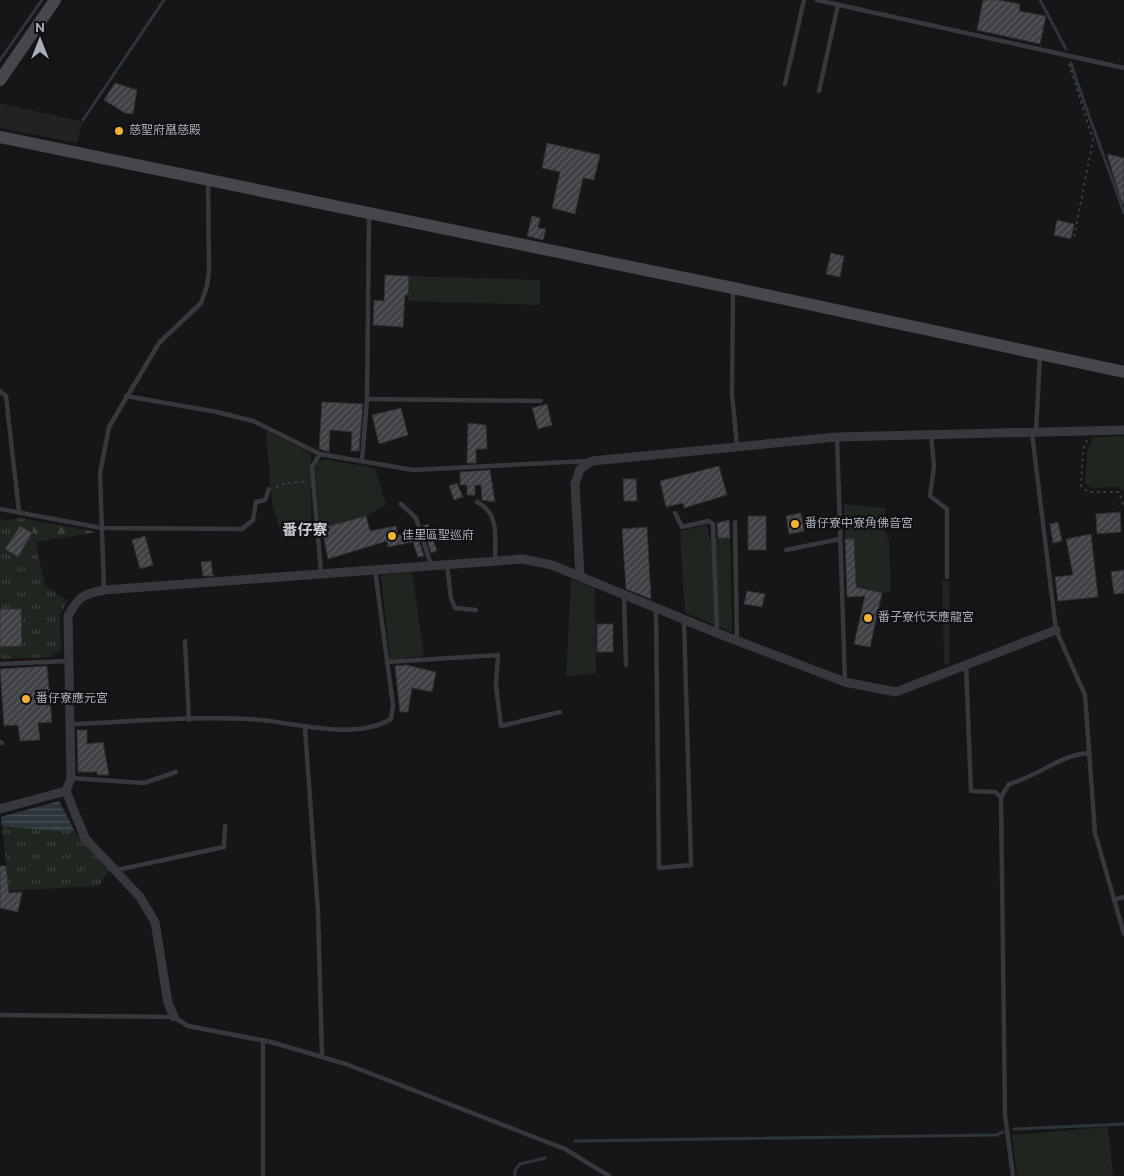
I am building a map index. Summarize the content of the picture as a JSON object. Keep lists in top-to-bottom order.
{
  "districts": ["番仔寮"],
  "places": [
    "慈聖府凰慈殿",
    "番仔寮中寮角佛音宮",
    "佳里區聖巡府",
    "番子寮代天應龍宮",
    "番仔寮應元宮"
  ],
  "north": "top"
}
